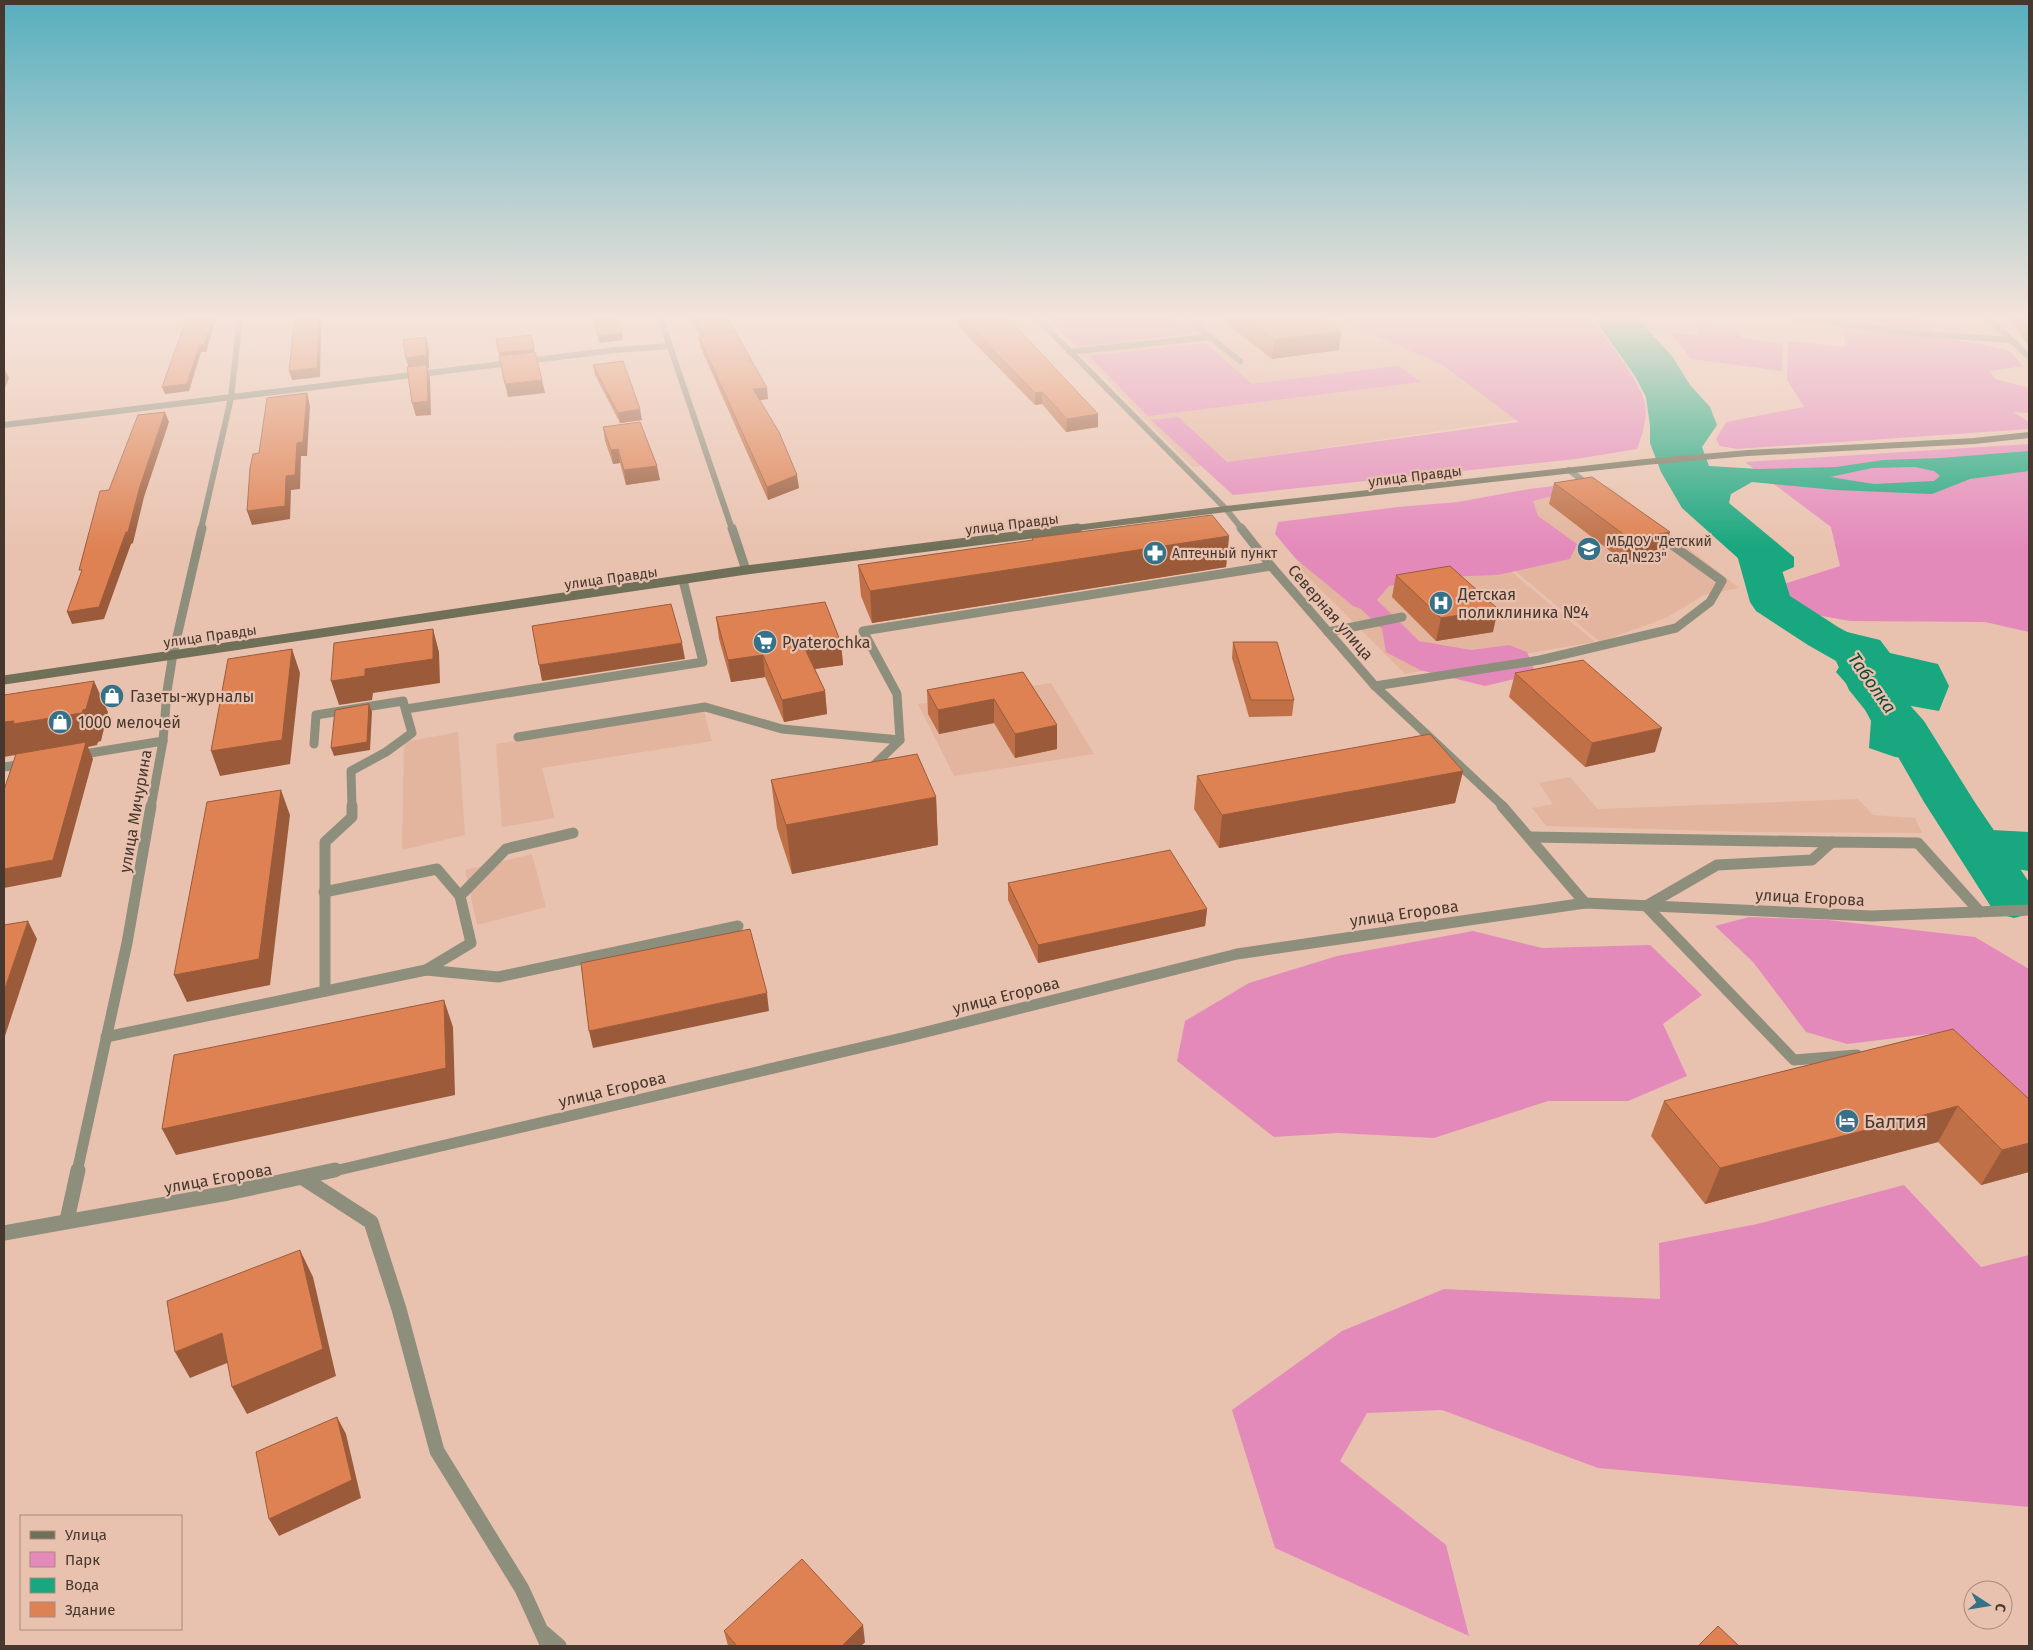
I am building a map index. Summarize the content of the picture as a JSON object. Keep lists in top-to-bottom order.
{
  "streets": {
    "street": [
      "улица Правды",
      "Северная улица",
      "улица Мичурина",
      "улица Егорова"
    ]
  },
  "crossings": [
    ["улица Правды", "Северная улица"],
    ["улица Правды", "улица Мичурина"],
    ["Северная улица", "улица Егорова"],
    ["улица Мичурина", "улица Егорова"]
  ],
  "water": ["Таболка"],
  "places": {
    "school or university": ["МБДОУ \"Детский сад №23\""],
    "pharmacy": ["Аптечный пункт"],
    "hospital": ["Детская поликлиника №4"],
    "supermarket": ["Pyaterochka"],
    "shop": ["Газеты-журналы", "1000 мелочей"],
    "hotel": ["Балтия"]
  },
  "legend": [
    "Улица",
    "Парк",
    "Вода",
    "Здание"
  ],
  "north": "right"
}
